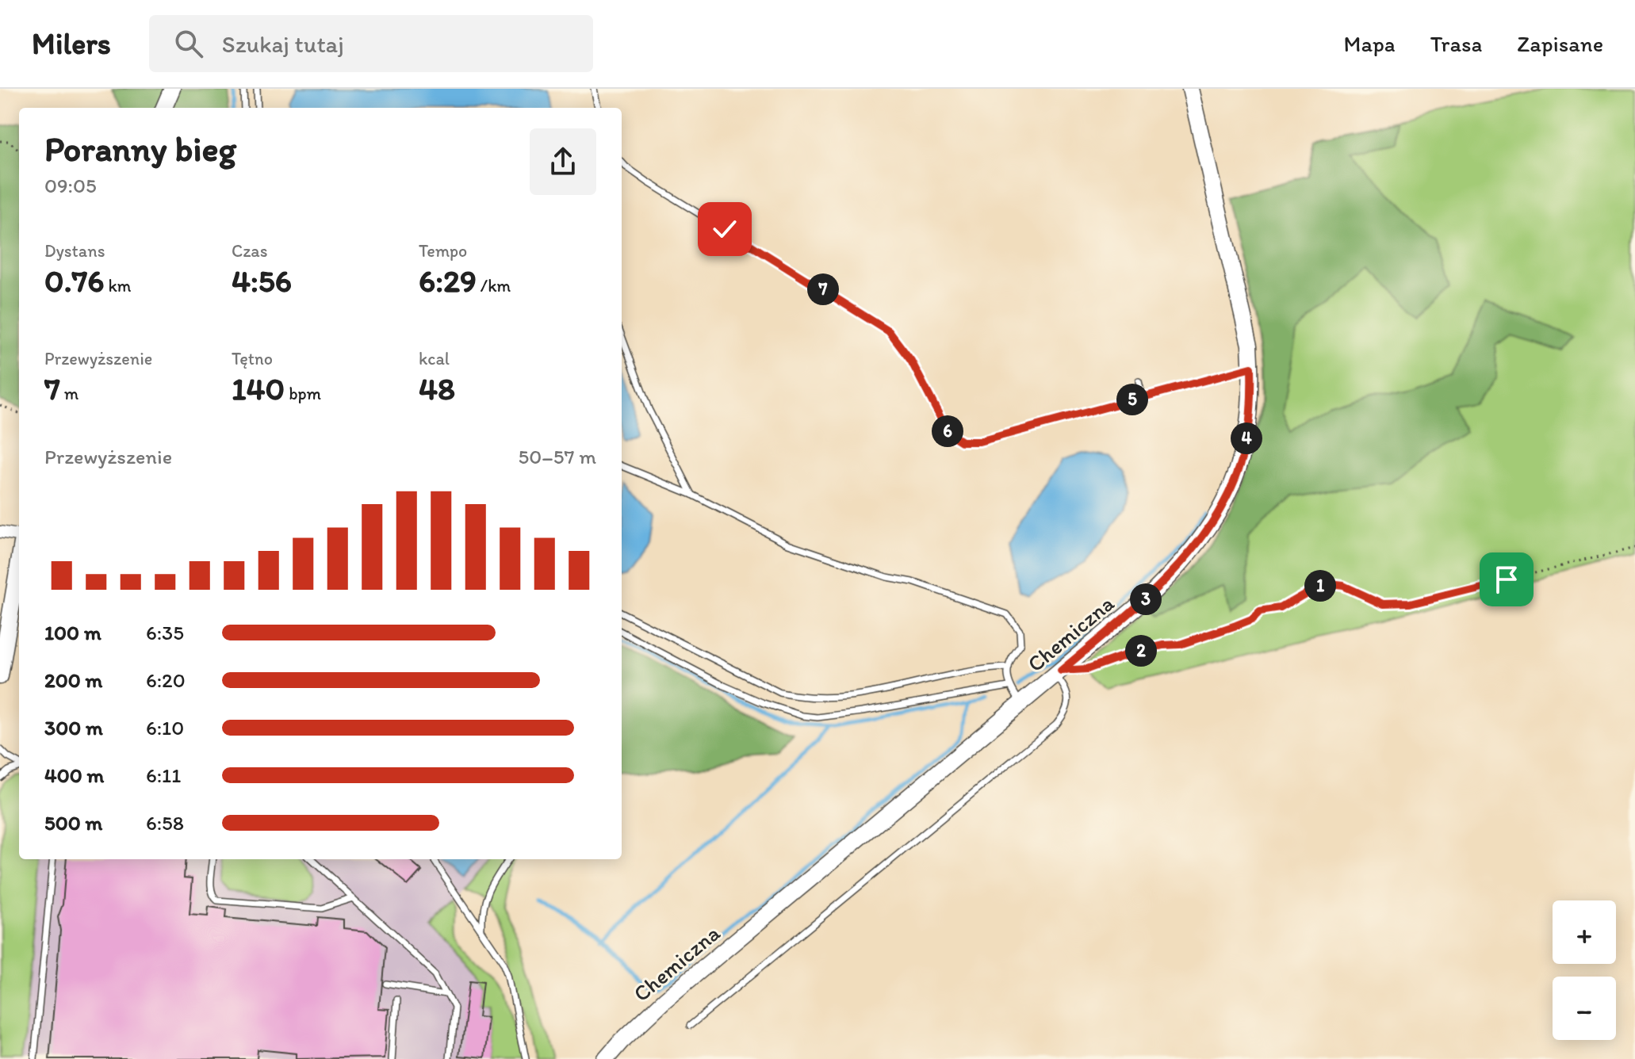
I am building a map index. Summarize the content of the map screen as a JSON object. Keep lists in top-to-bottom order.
{
  "streets": {
    "street": ["Chemiczna"]
  },
  "page": {
    "header": "Milers",
    "search": "Szukaj tutaj",
    "nav": ["Mapa", "Trasa", "Zapisane"],
    "heading": ["Poranny bieg", "09:05"],
    "stats": [
      ["Dystans", "0.76 km"],
      ["Czas", "4:56"],
      ["Tempo", "6:29 /km"],
      ["Przewyższenie", "7 m"],
      ["Tętno", "140 bpm"],
      ["kcal", "48"]
    ],
    "pins": [
      "7",
      "5",
      "6",
      "4",
      "1",
      "3",
      "2"
    ],
    "chart": ["Przewyższenie", "50–57 m"],
    "list": [
      {
        "name": "100 m",
        "note": "6:35"
      },
      {
        "name": "200 m",
        "note": "6:20"
      },
      {
        "name": "300 m",
        "note": "6:10"
      },
      {
        "name": "400 m",
        "note": "6:11"
      },
      {
        "name": "500 m",
        "note": "6:58"
      }
    ],
    "map_buttons": ["+", "−"]
  }
}
